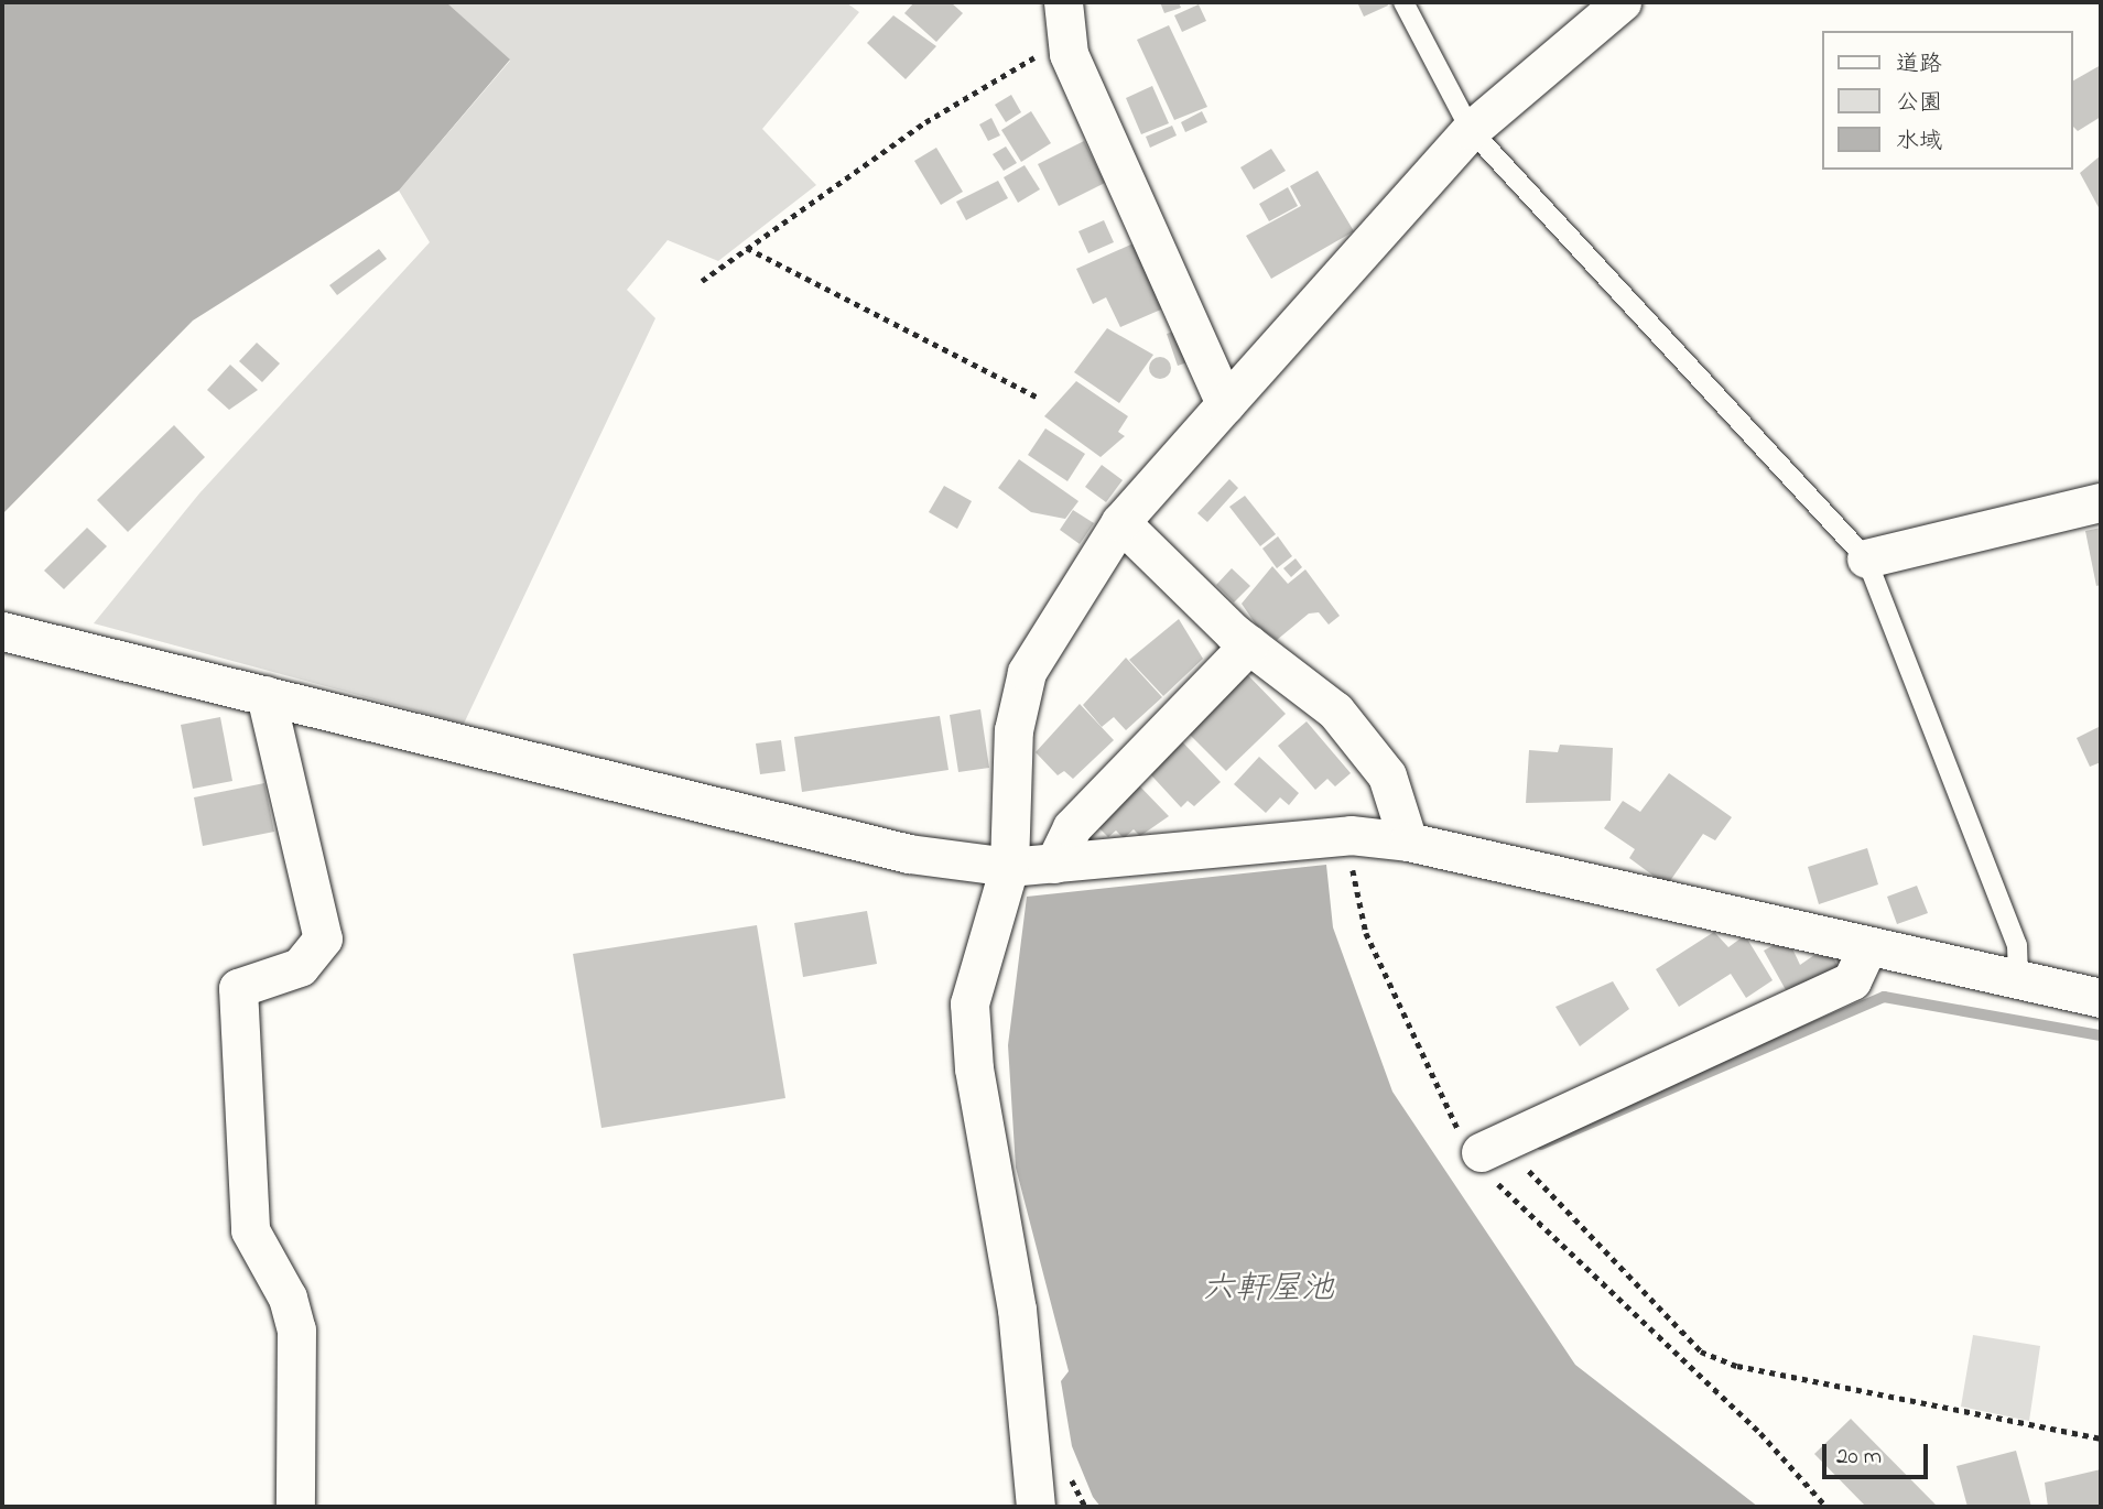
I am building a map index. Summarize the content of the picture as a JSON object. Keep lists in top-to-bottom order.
{
  "water": ["六軒屋池"],
  "legend": ["道路", "公園", "水域"],
  "scale_bar": "20 m"
}
